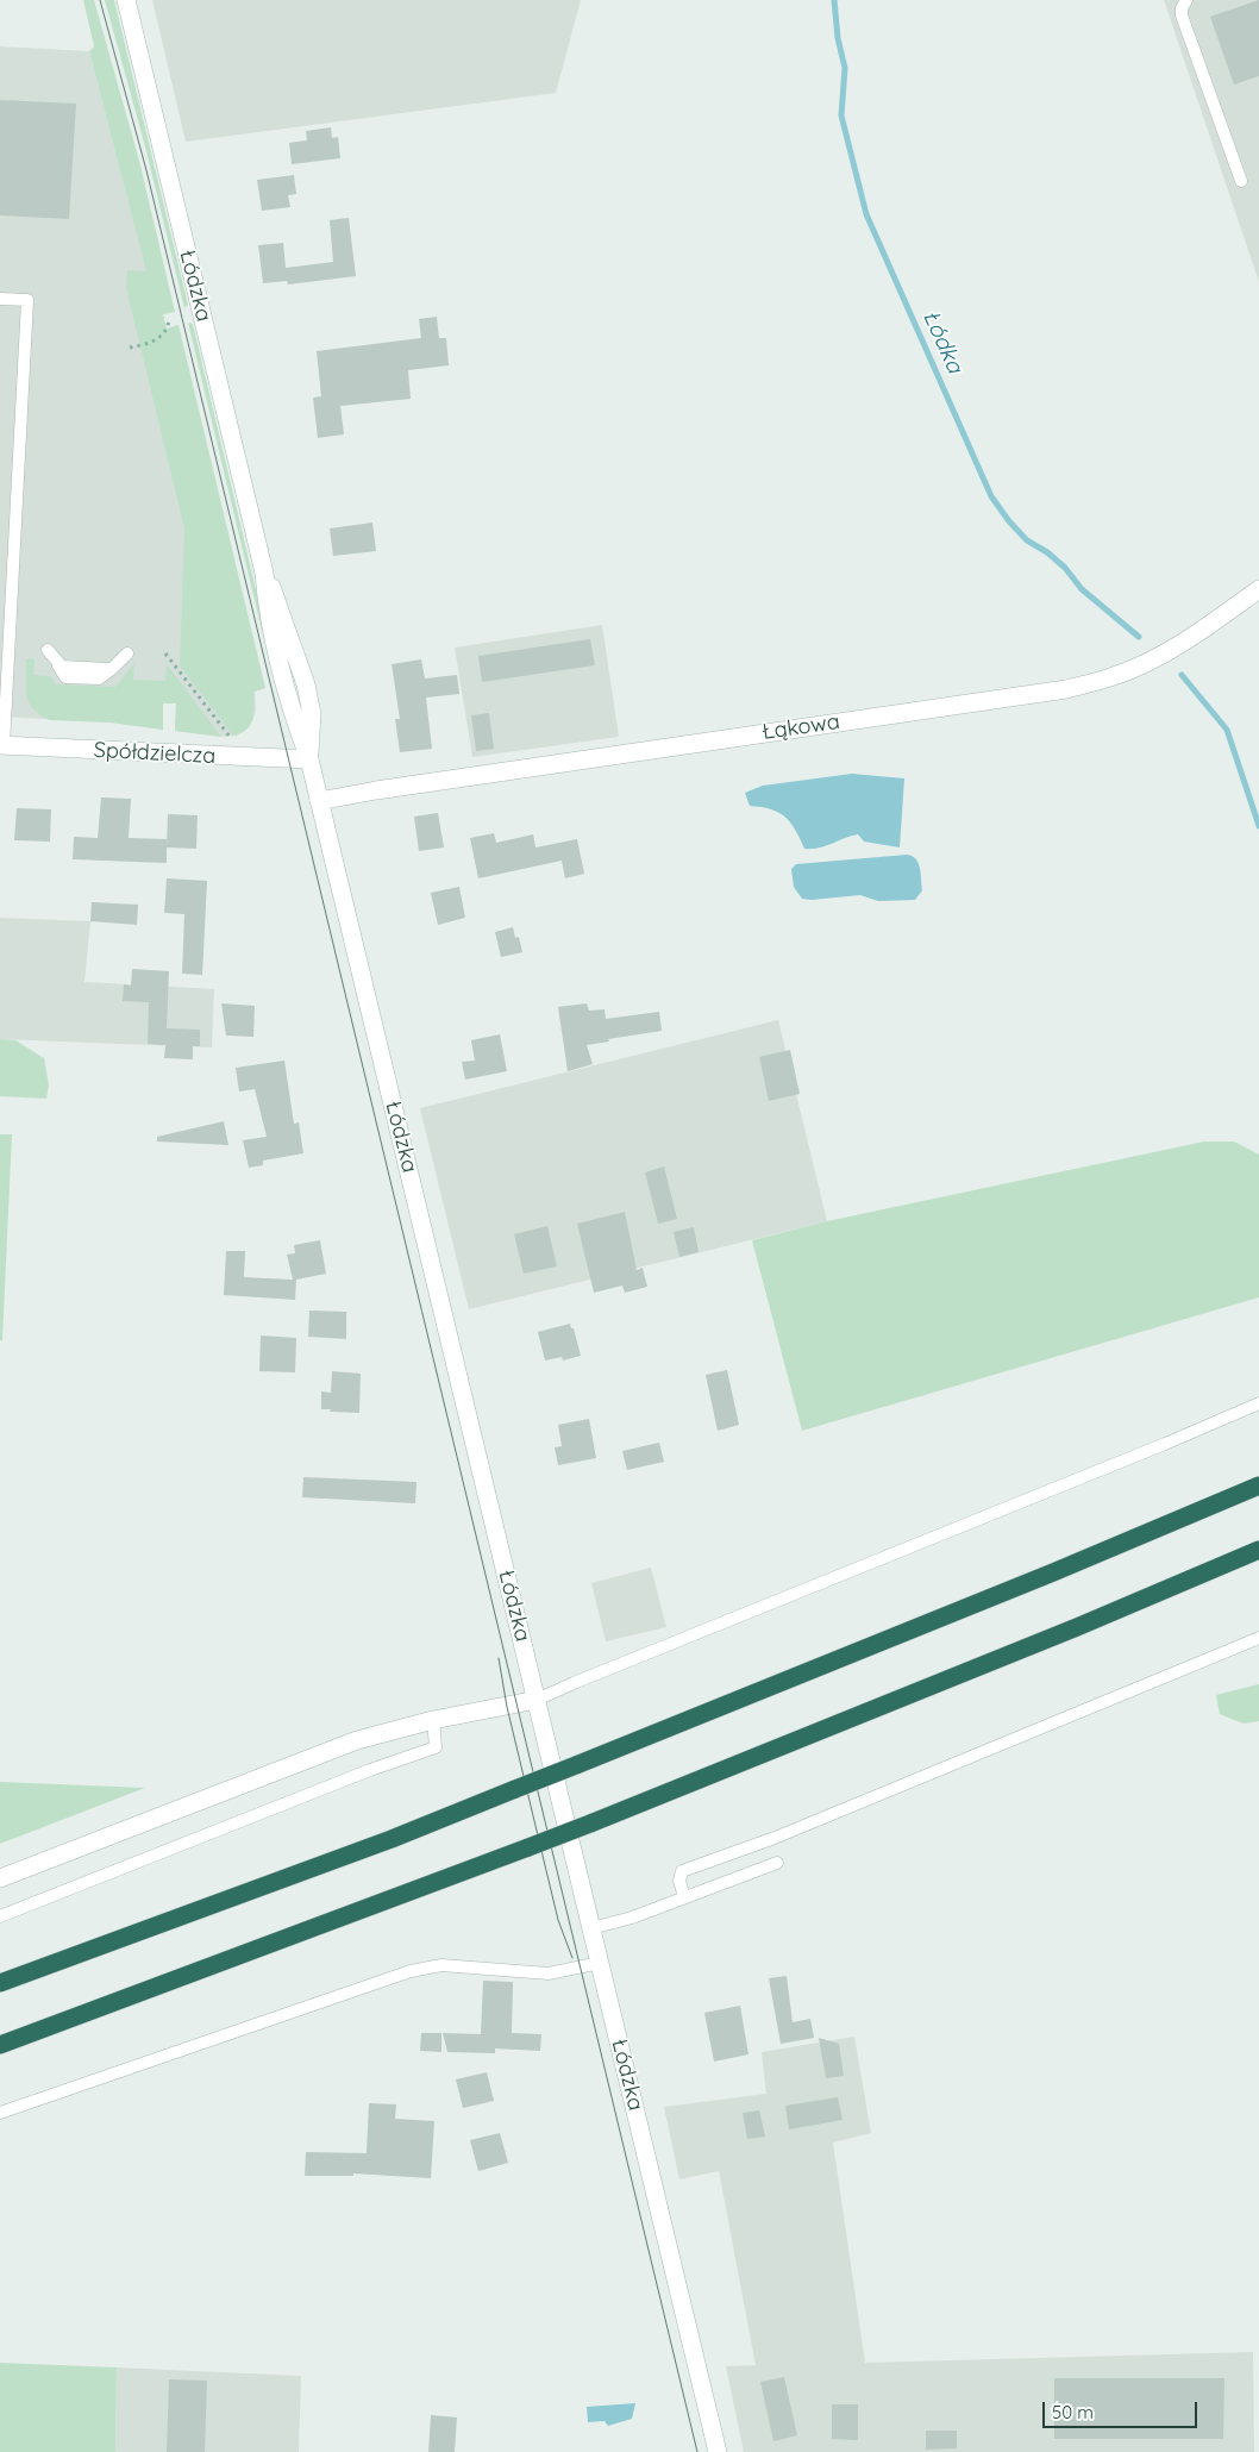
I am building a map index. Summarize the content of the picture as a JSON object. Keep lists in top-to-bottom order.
{
  "streets": {
    "main road": ["Łódzka", "Łąkowa", "Spółdzielcza"]
  },
  "crossings": [
    ["Łódzka", "Łąkowa"],
    ["Łódzka", "Spółdzielcza"]
  ],
  "water": ["Łódka"],
  "scale_bar": "50 m"
}
